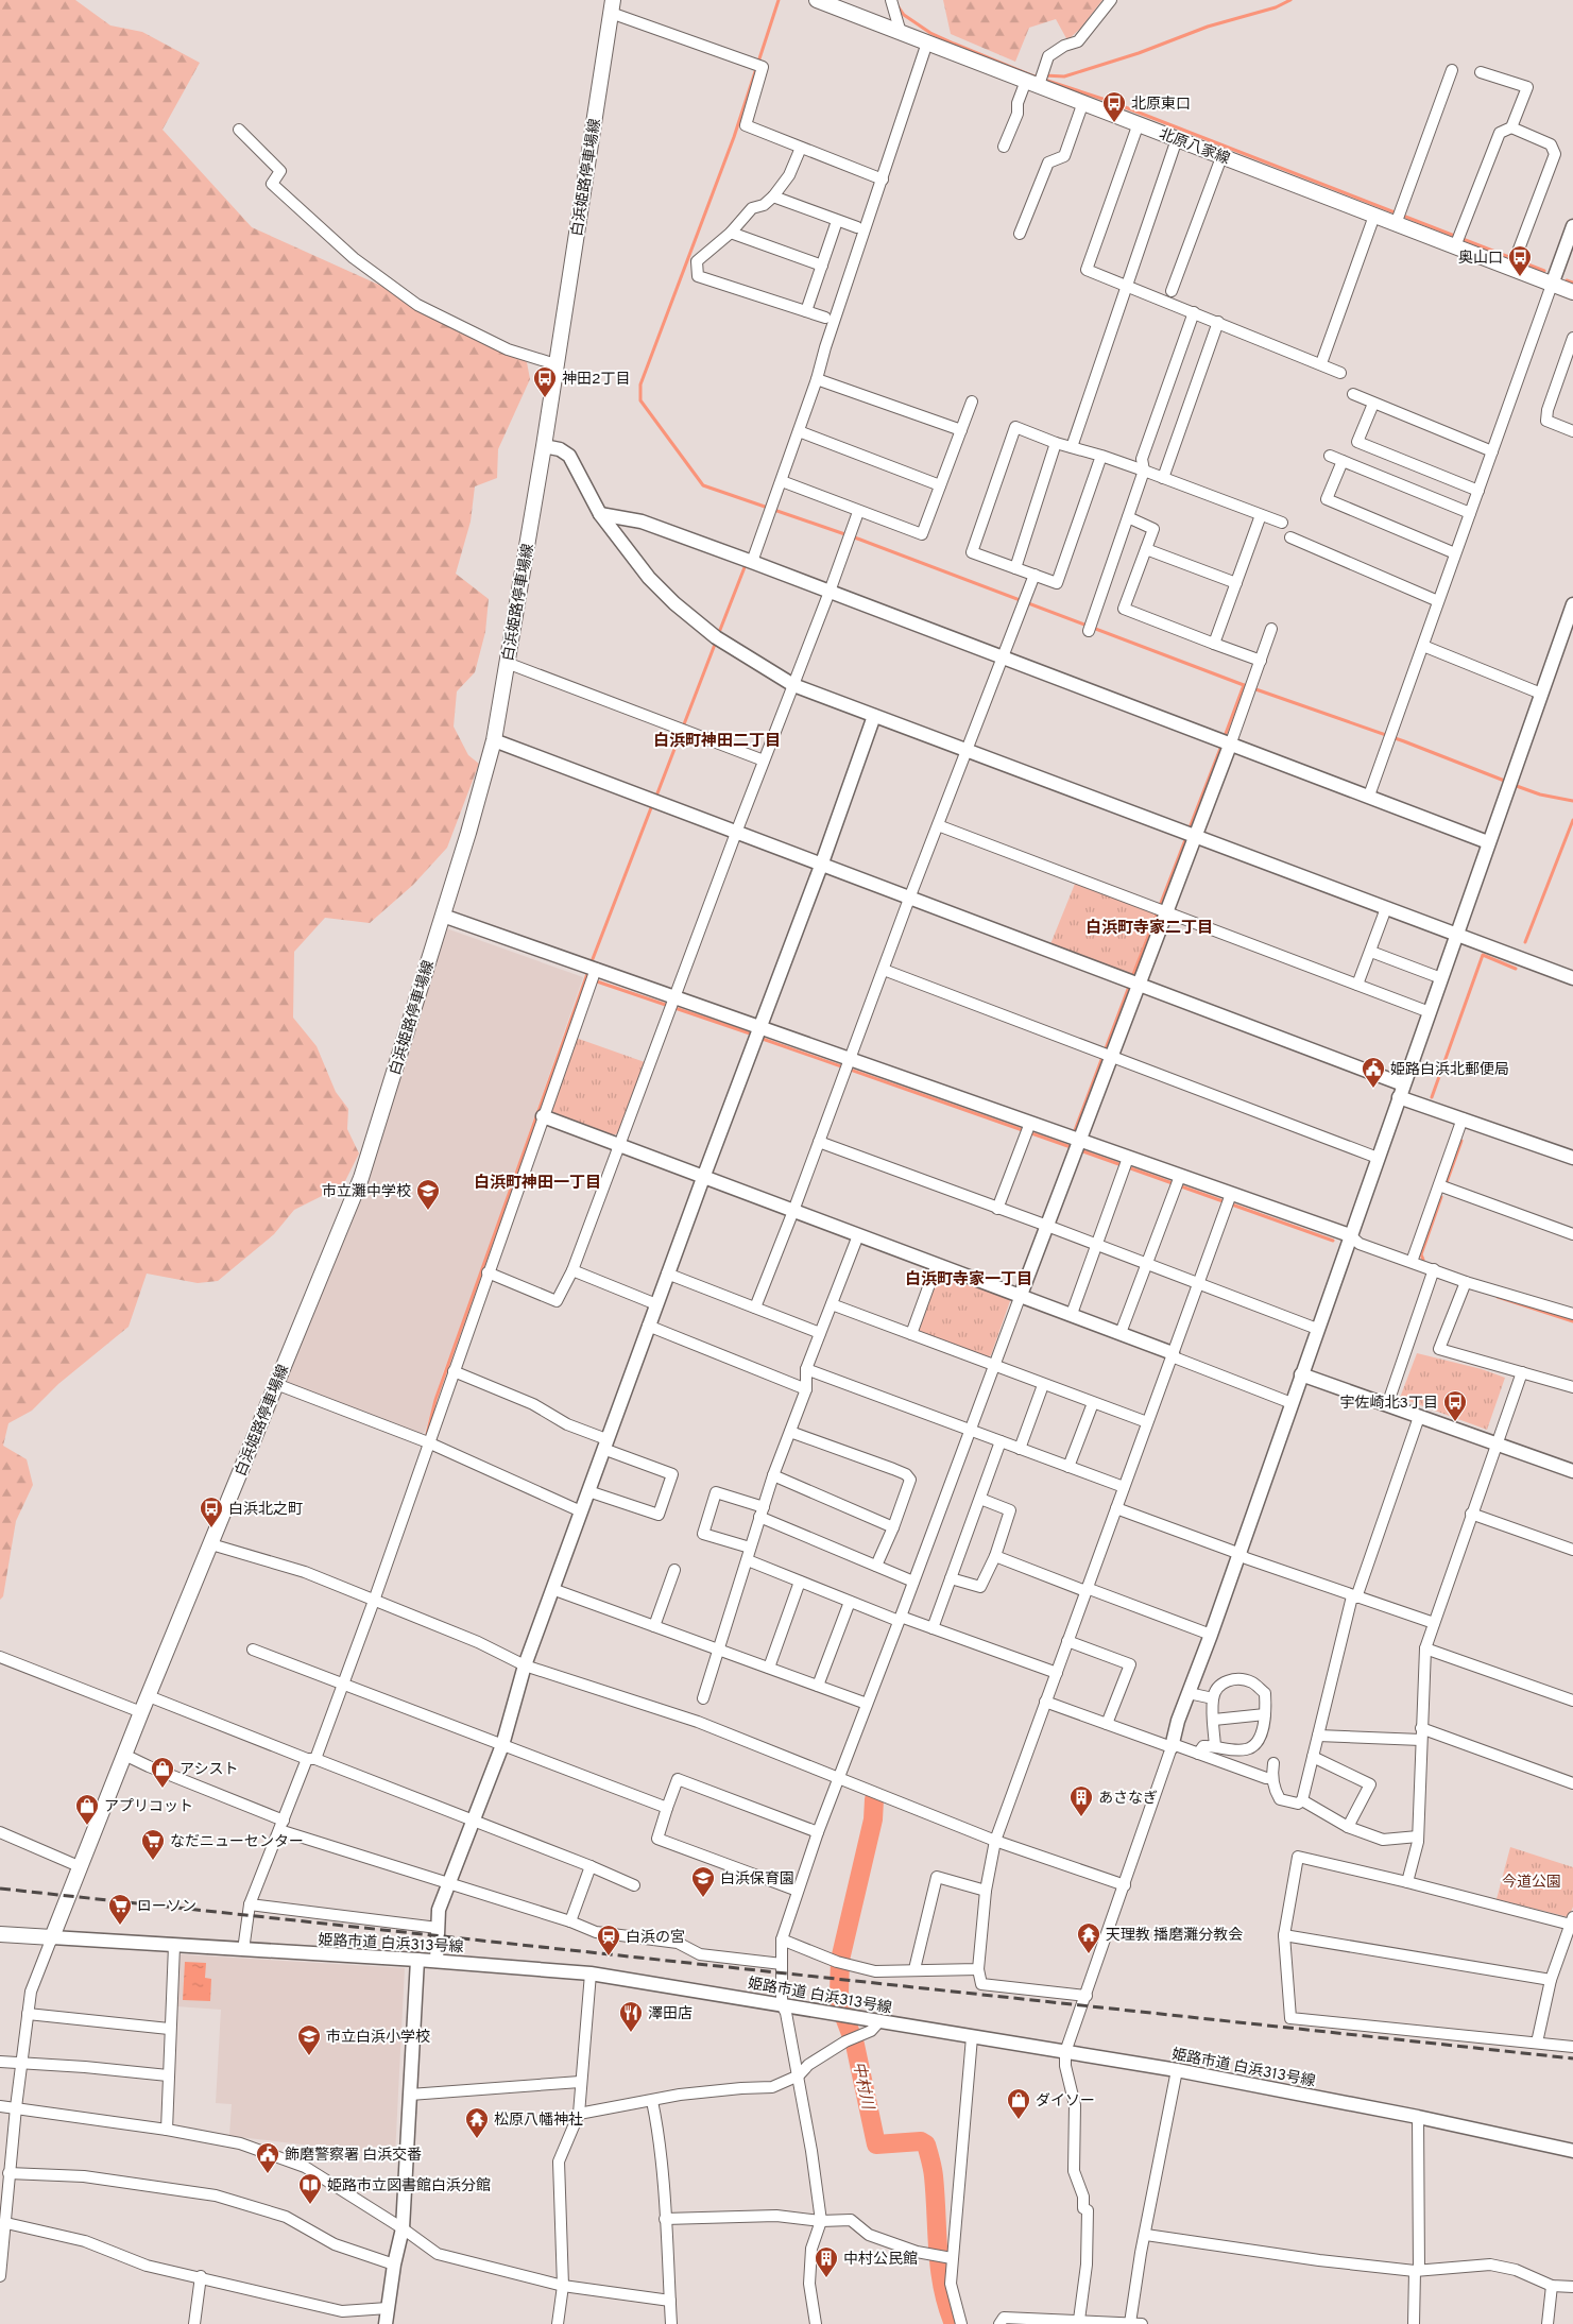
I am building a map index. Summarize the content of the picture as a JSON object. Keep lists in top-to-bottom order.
{
  "streets": {
    "main road": ["北原八家線", "白浜姫路停車場線"],
    "street": ["姫路市道 白浜313号線"]
  },
  "crossings": [
    ["白浜姫路停車場線", "姫路市道 白浜313号線"]
  ],
  "districts": [
    "白浜町神田二丁目",
    "白浜町寺家二丁目",
    "白浜町神田一丁目",
    "白浜町寺家一丁目"
  ],
  "water": ["中村川"],
  "parks": ["今道公園"],
  "places": {
    "bus stop": [
      "北原東口",
      "奥山口",
      "神田2丁目",
      "宇佐崎北3丁目",
      "白浜北之町"
    ],
    "public building": ["姫路白浜北郵便局", "飾磨警察署 白浜交番"],
    "school or university": ["市立灘中学校", "白浜保育園", "市立白浜小学校"],
    "shop": ["アシスト", "アプリコット", "ダイソー"],
    "building": ["あさなぎ", "中村公民館"],
    "supermarket": ["なだニューセンター", "ローソン"],
    "temple": ["天理教 播磨灘分教会", "松原八幡神社"],
    "station": ["白浜の宮"],
    "restaurant": ["澤田店"],
    "library": ["姫路市立図書館白浜分館"]
  }
}
